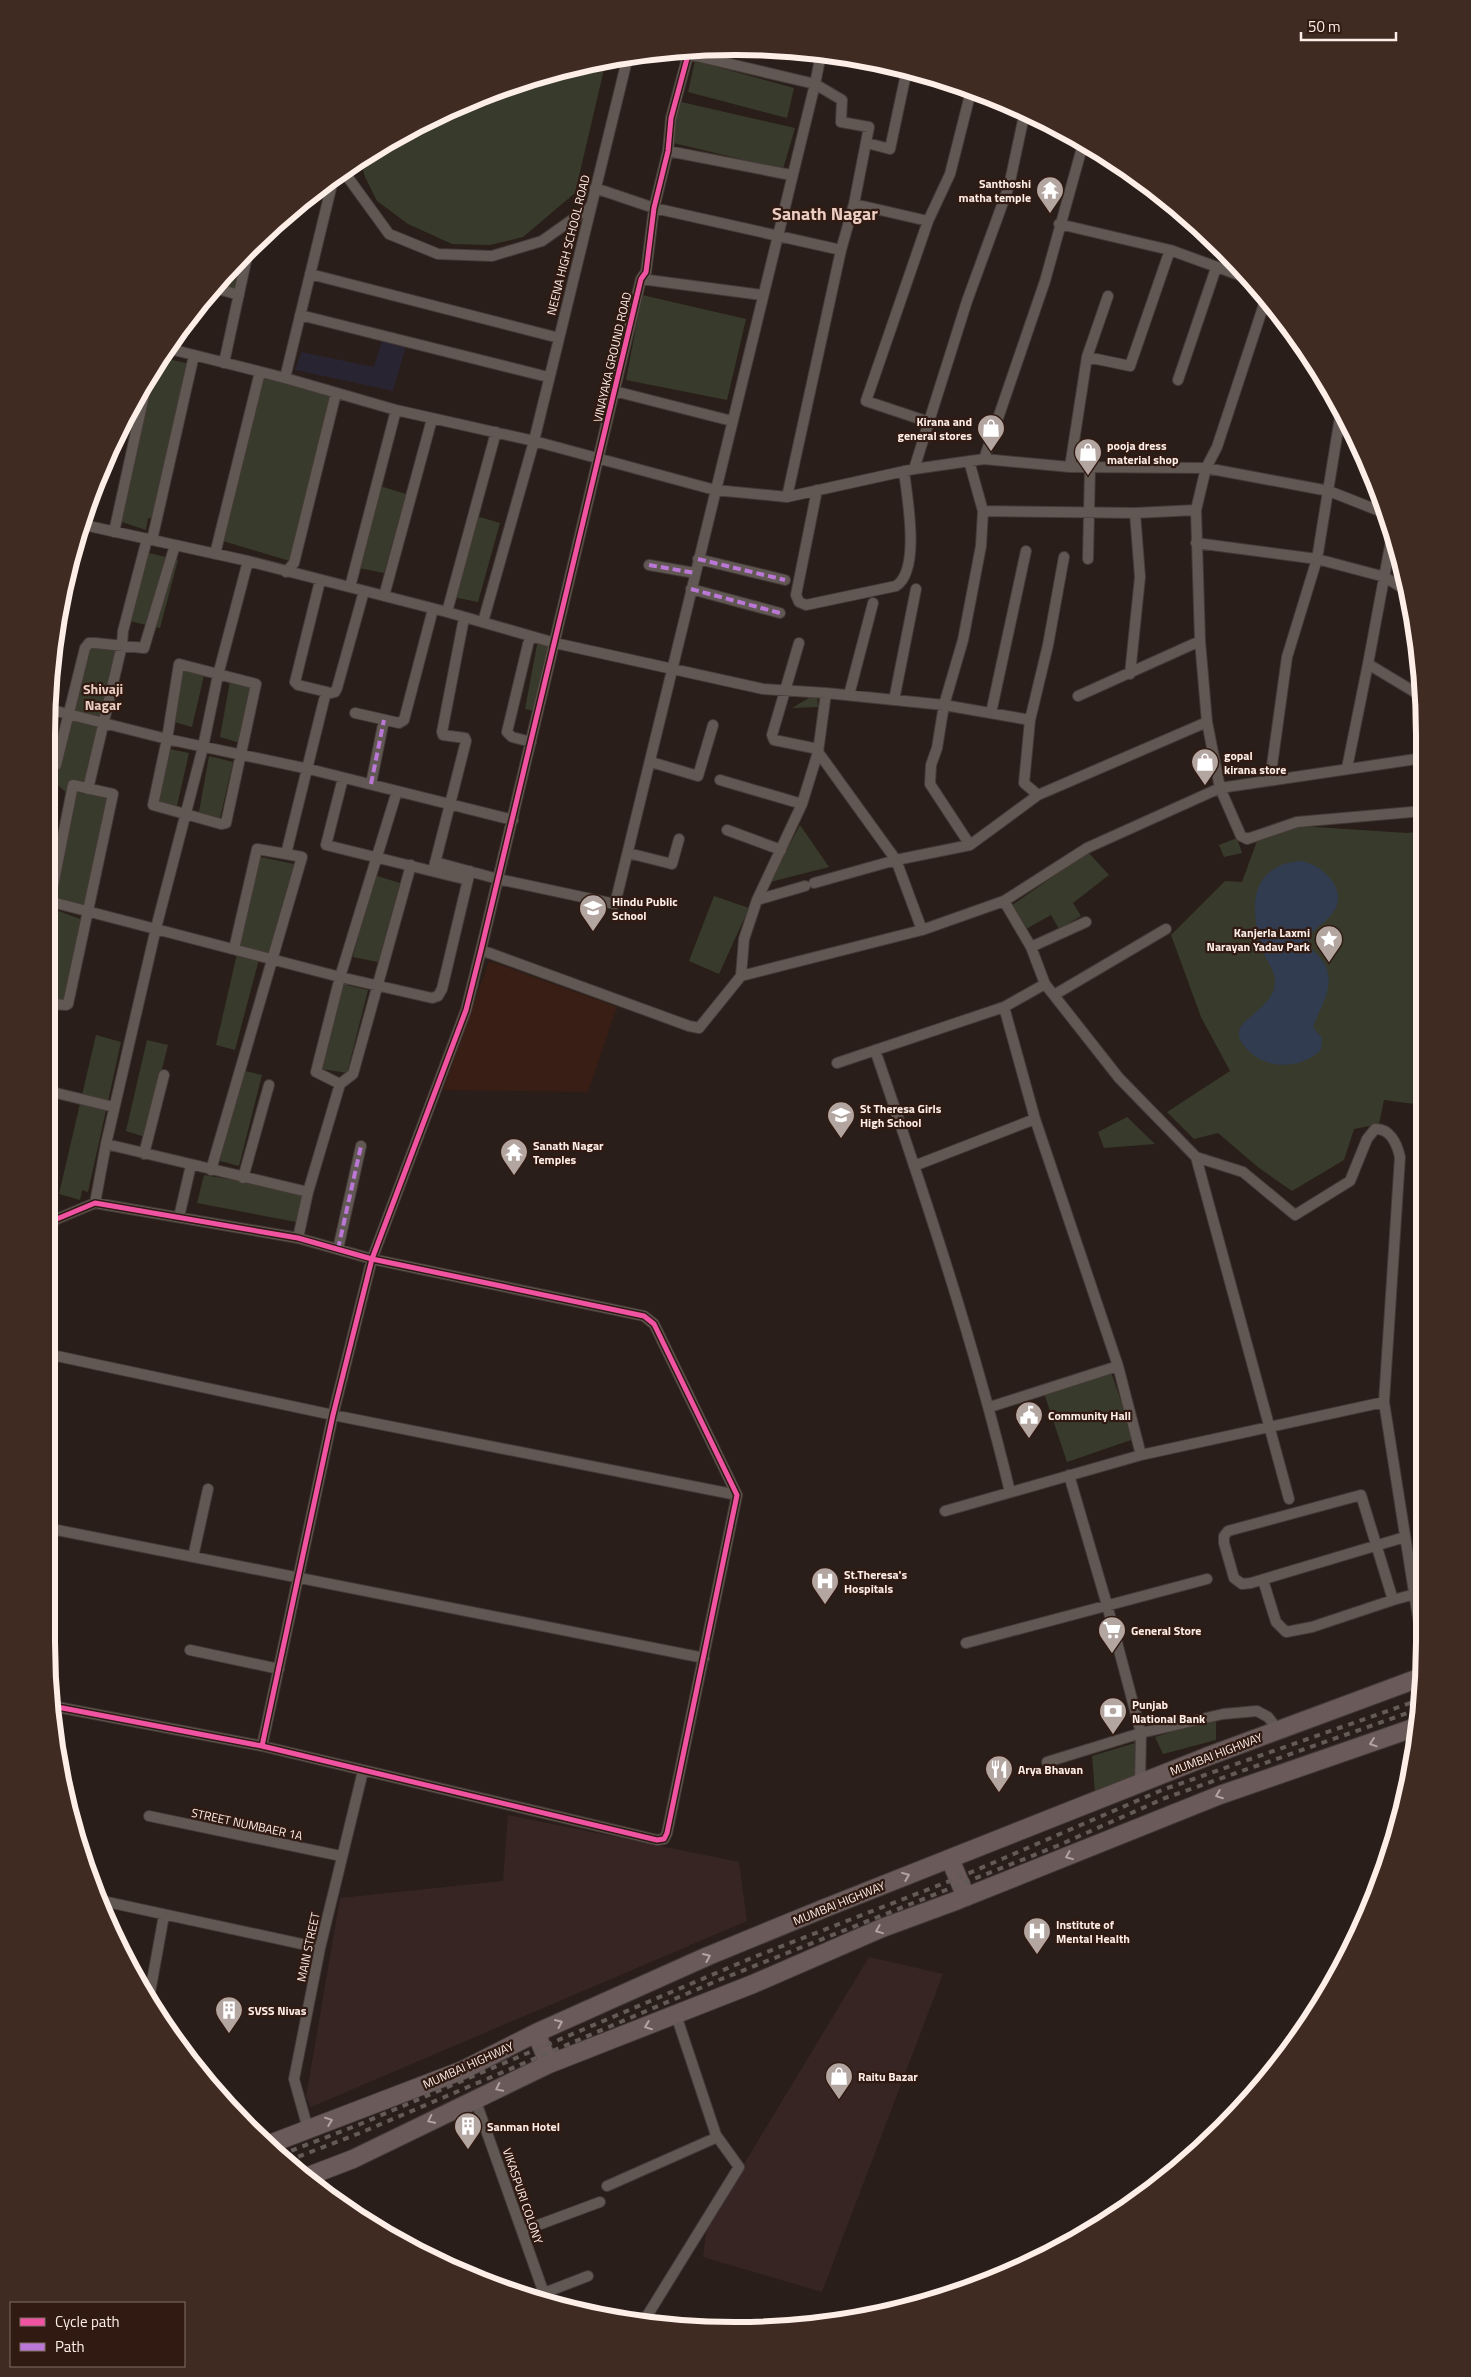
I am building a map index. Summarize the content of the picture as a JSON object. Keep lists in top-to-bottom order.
{
  "streets": {
    "highway": ["MUMBAI HIGHWAY"],
    "street": [
      "NEENA HIGH SCHOOL ROAD",
      "VINAYAKA GROUND ROAD",
      "STREET NUMBAER 1A",
      "MAIN STREET",
      "VIKASPURI COLONY"
    ]
  },
  "crossings": [
    ["MUMBAI HIGHWAY", "MAIN STREET"],
    ["STREET NUMBAER 1A", "MAIN STREET"]
  ],
  "districts": ["Sanath Nagar", "Shivaji Nagar"],
  "places": {
    "temple": ["Santhoshi matha temple", "Sanath Nagar Temples"],
    "shop": [
      "Kirana and general stores",
      "pooja dress material shop",
      "gopal kirana store",
      "Raitu Bazar"
    ],
    "school or university": ["Hindu Public School", "St Theresa Girls High School"],
    "place": ["Kanjerla Laxmi Narayan Yadav Park"],
    "public building": ["Community Hall"],
    "hospital": ["St.Theresa's Hospitals", "Institute of Mental Health"],
    "supermarket": ["General Store"],
    "bank": ["Punjab National Bank"],
    "restaurant": ["Arya Bhavan"],
    "building": ["SVSS Nivas", "Sanman Hotel"]
  },
  "legend": ["Cycle path", "Path"],
  "scale_bar": "50 m"
}
